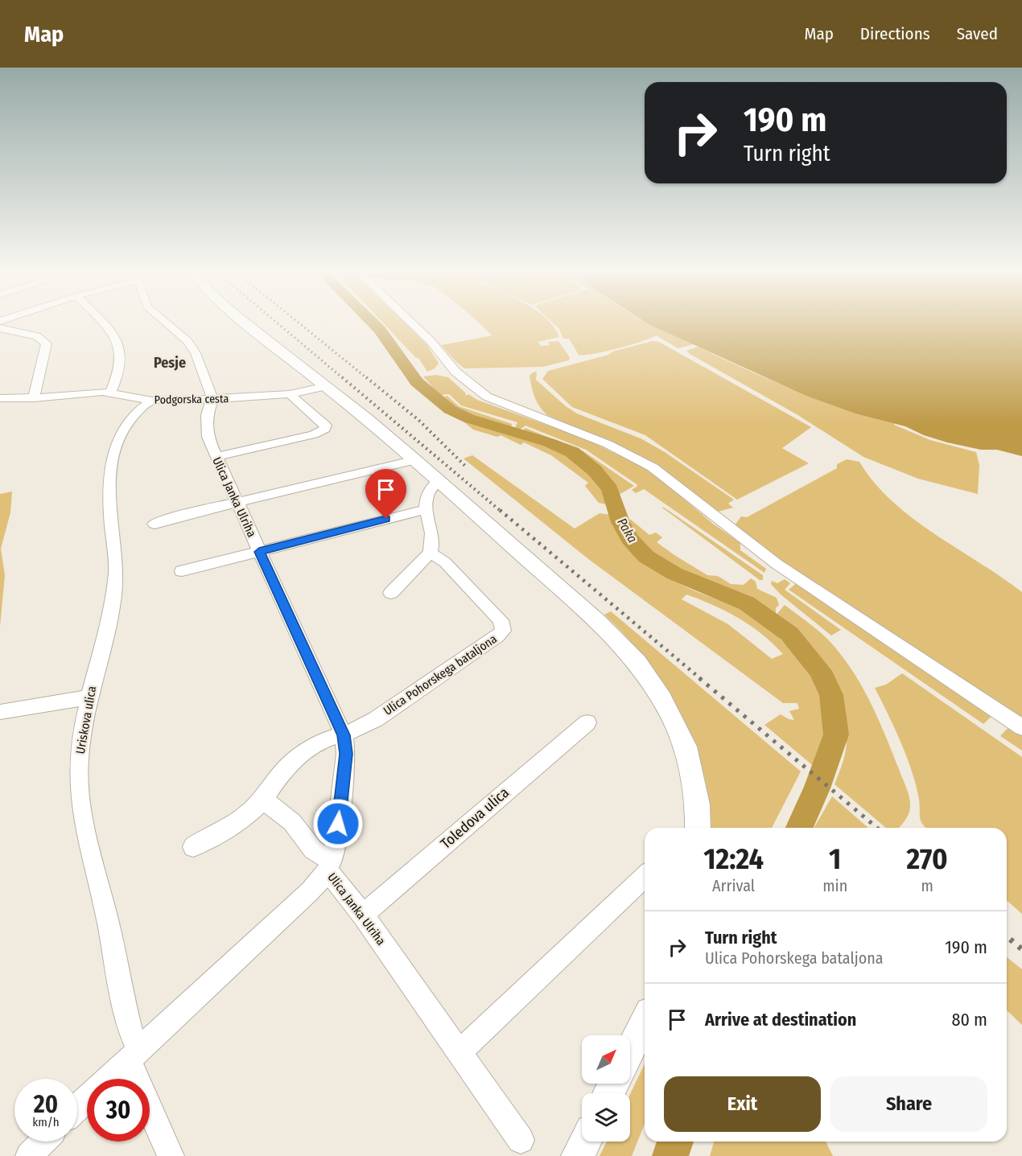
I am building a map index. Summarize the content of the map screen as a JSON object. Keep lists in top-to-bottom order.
{
  "streets": {
    "street": [
      "Podgorska cesta",
      "Ulica Janka Ulriha",
      "Ulica Pohorskega bataljona",
      "Uriskova ulica",
      "Toledova ulica"
    ]
  },
  "crossings": [
    ["Podgorska cesta", "Ulica Janka Ulriha"],
    ["Podgorska cesta", "Uriskova ulica"],
    ["Ulica Janka Ulriha", "Ulica Pohorskega bataljona"],
    ["Ulica Janka Ulriha", "Toledova ulica"]
  ],
  "districts": ["Pesje"],
  "water": ["Paka"],
  "north": "top right",
  "page": {
    "header": "Map",
    "nav": ["Map", "Directions", "Saved"],
    "turn": ["190 m", "Turn right"],
    "eta": [
      "12:24",
      "Arrival",
      "1",
      "min",
      "270",
      "m"
    ],
    "list": [
      {
        "name": "Turn right",
        "note": "Ulica Pohorskega bataljona",
        "value": "190 m"
      },
      {
        "name": "Arrive at destination",
        "value": "80 m"
      }
    ],
    "buttons": ["Exit", "Share"],
    "speed": "20 km/h",
    "limit": "30"
  }
}
